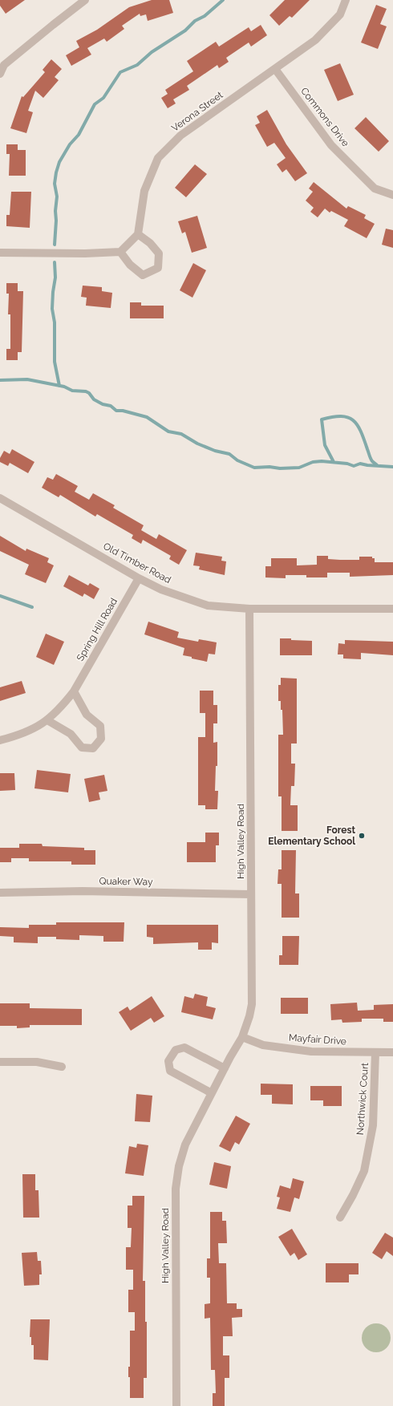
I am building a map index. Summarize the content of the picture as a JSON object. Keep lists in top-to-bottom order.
{
  "streets": {
    "street": [
      "Verona Street",
      "Commons Drive",
      "Old Timber Road",
      "Spring Hill Road",
      "High Valley Road",
      "Quaker Way",
      "Mayfair Drive",
      "Northwick Court"
    ]
  },
  "crossings": [
    ["Verona Street", "Commons Drive"],
    ["Old Timber Road", "Spring Hill Road"],
    ["Old Timber Road", "High Valley Road"],
    ["High Valley Road", "Quaker Way"],
    ["High Valley Road", "Mayfair Drive"],
    ["Mayfair Drive", "Northwick Court"]
  ],
  "places": ["Forest Elementary School"]
}
